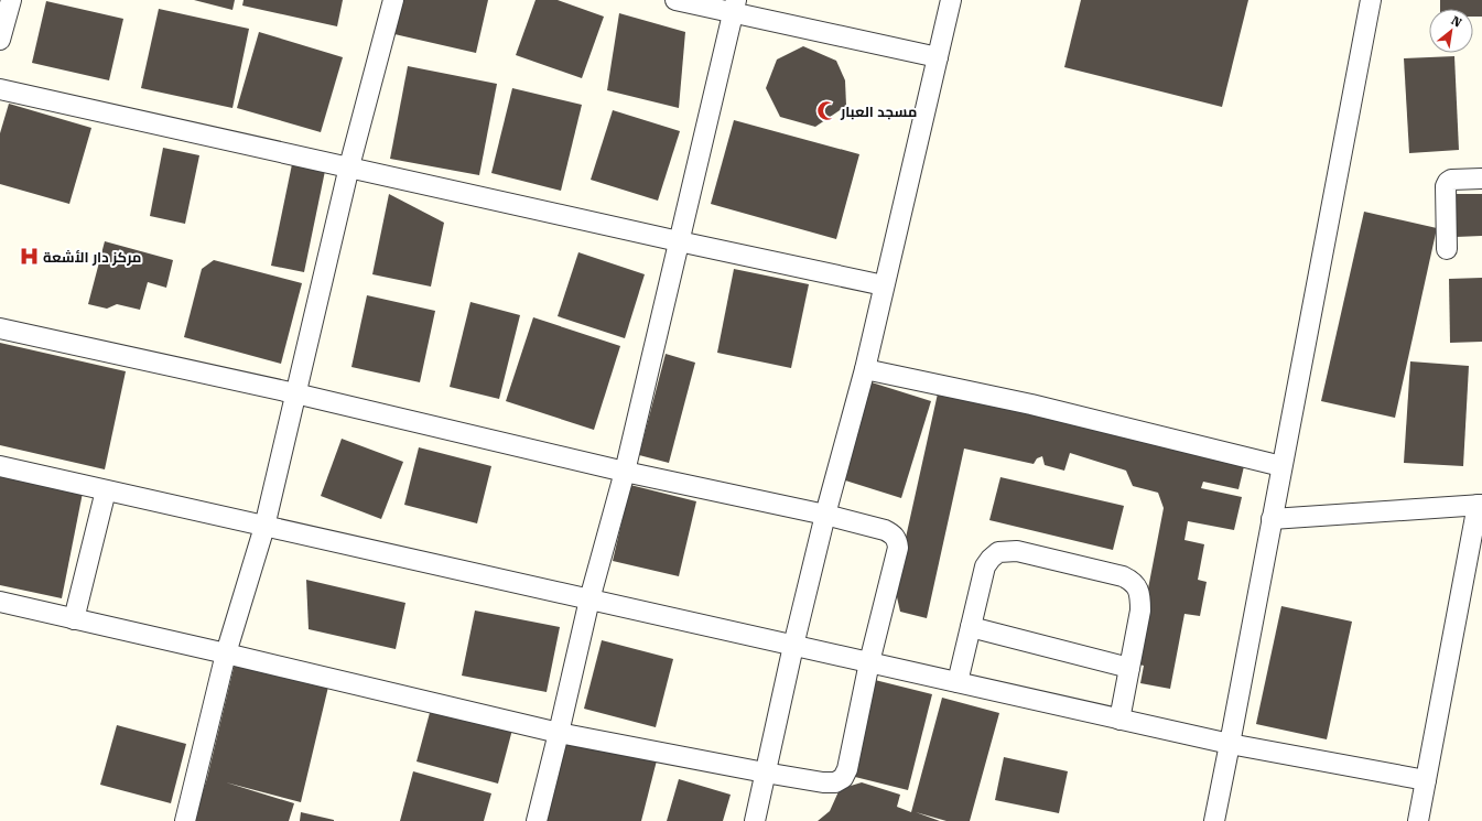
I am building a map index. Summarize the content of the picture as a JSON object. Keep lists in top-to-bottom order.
{
  "places": {
    "mosque": ["مسجد العبار"],
    "hospital": ["مركز دار الأشعة"]
  },
  "north": "top right"
}
